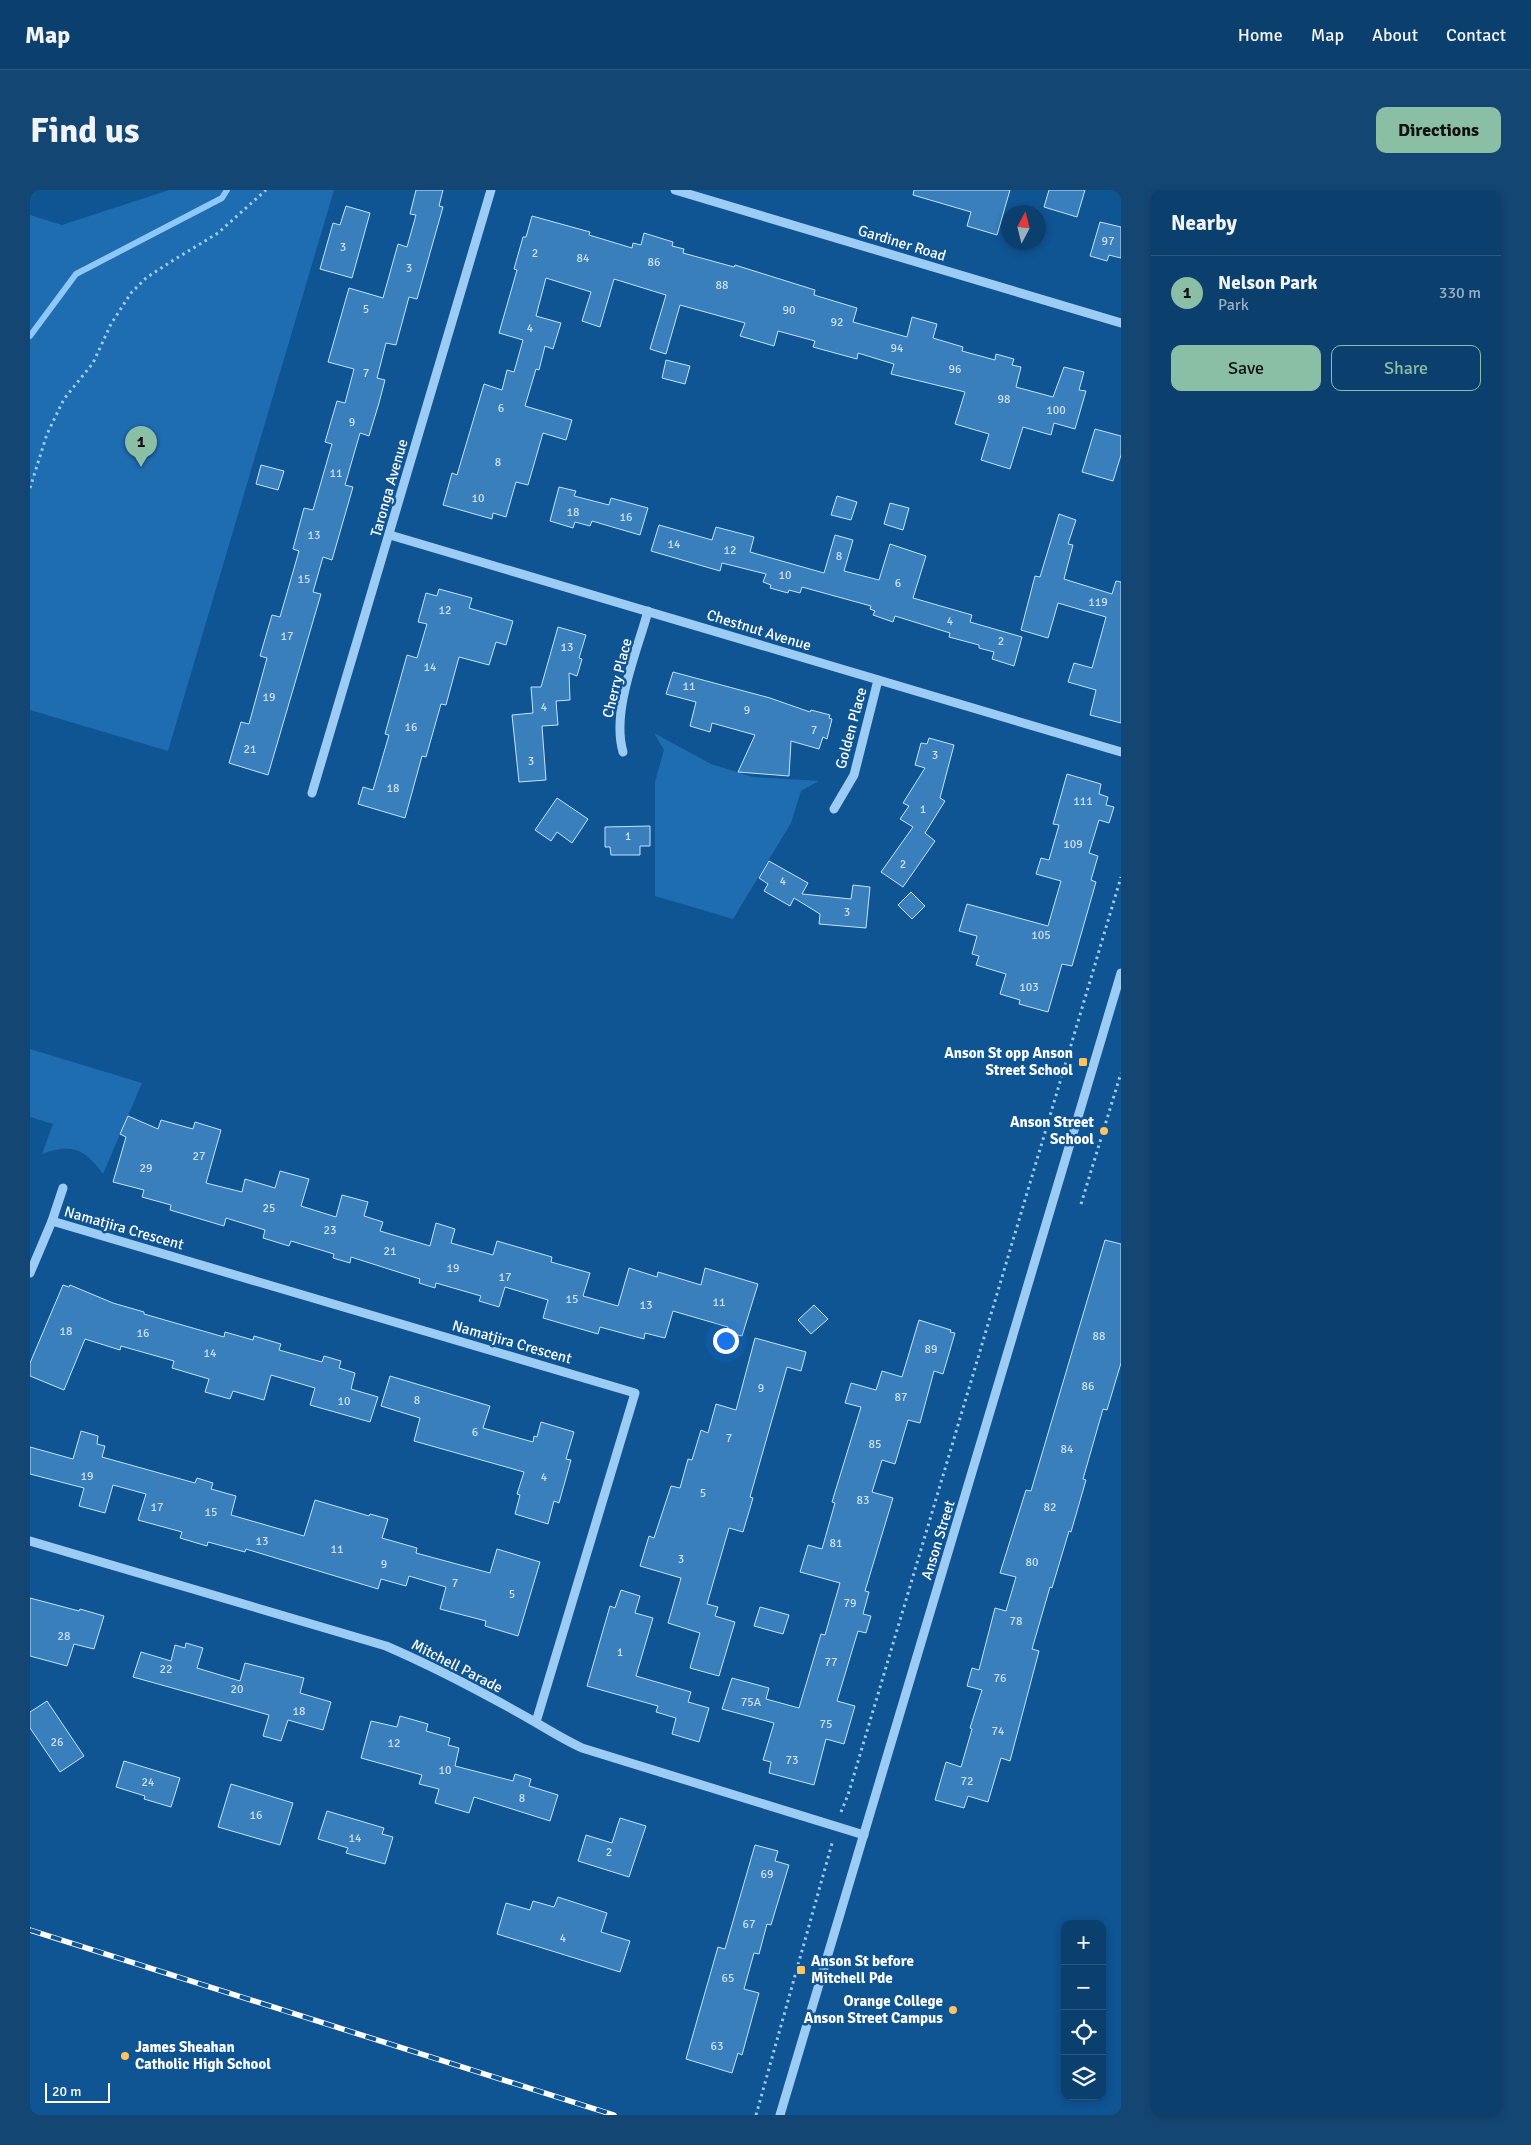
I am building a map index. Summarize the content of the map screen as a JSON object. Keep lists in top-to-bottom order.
{
  "streets": {
    "street": [
      "Gardiner Road",
      "Taronga Avenue",
      "Chestnut Avenue",
      "Cherry Place",
      "Golden Place",
      "Namatjira Crescent",
      "Anson Street",
      "Mitchell Parade"
    ]
  },
  "crossings": [
    ["Taronga Avenue", "Chestnut Avenue"],
    ["Chestnut Avenue", "Cherry Place"],
    ["Chestnut Avenue", "Golden Place"],
    ["Namatjira Crescent", "Mitchell Parade"],
    ["Anson Street", "Mitchell Parade"]
  ],
  "places": {
    "transit": ["Anson St opp Anson Street School", "Anson St before Mitchell Pde"],
    "other": ["Anson Street School", "Orange College Anson Street Campus", "James Sheahan Catholic High School"]
  },
  "house_numbers": [
    "97",
    "3",
    "2",
    "84",
    "86",
    "3",
    "88",
    "5",
    "90",
    "92",
    "4",
    "94",
    "96",
    "7",
    "98",
    "6",
    "100",
    "9",
    "8",
    "11",
    "10",
    "18",
    "16",
    "13",
    "14",
    "12",
    "8",
    "10",
    "15",
    "6",
    "119",
    "12",
    "4",
    "17",
    "2",
    "13",
    "14",
    "11",
    "19",
    "4",
    "9",
    "16",
    "7",
    "21",
    "3",
    "3",
    "18",
    "111",
    "1",
    "1",
    "109",
    "2",
    "4",
    "3",
    "105",
    "103",
    "27",
    "29",
    "25",
    "23",
    "21",
    "19",
    "17",
    "15",
    "11",
    "13",
    "18",
    "16",
    "88",
    "89",
    "14",
    "86",
    "9",
    "87",
    "8",
    "10",
    "6",
    "7",
    "85",
    "84",
    "19",
    "4",
    "5",
    "83",
    "17",
    "82",
    "15",
    "13",
    "81",
    "11",
    "3",
    "80",
    "9",
    "7",
    "5",
    "79",
    "78",
    "28",
    "1",
    "77",
    "22",
    "76",
    "20",
    "75A",
    "18",
    "75",
    "74",
    "26",
    "12",
    "73",
    "10",
    "72",
    "24",
    "8",
    "16",
    "14",
    "2",
    "69",
    "67",
    "4",
    "65",
    "63"
  ],
  "scale_bar": "20 m",
  "north": "top",
  "page": {
    "header": "Map",
    "nav": [
      "Home",
      "Map",
      "About",
      "Contact"
    ],
    "buttons": [
      "Directions",
      ["Save", "Share"]
    ],
    "title": "Find us",
    "heading": "Nearby",
    "list": [
      {
        "mark": "1",
        "name": "Nelson Park",
        "note": "Park",
        "value": "330 m"
      }
    ],
    "pins": "1",
    "map_buttons": ["+", "−"],
    "scale": "20 m"
  }
}
